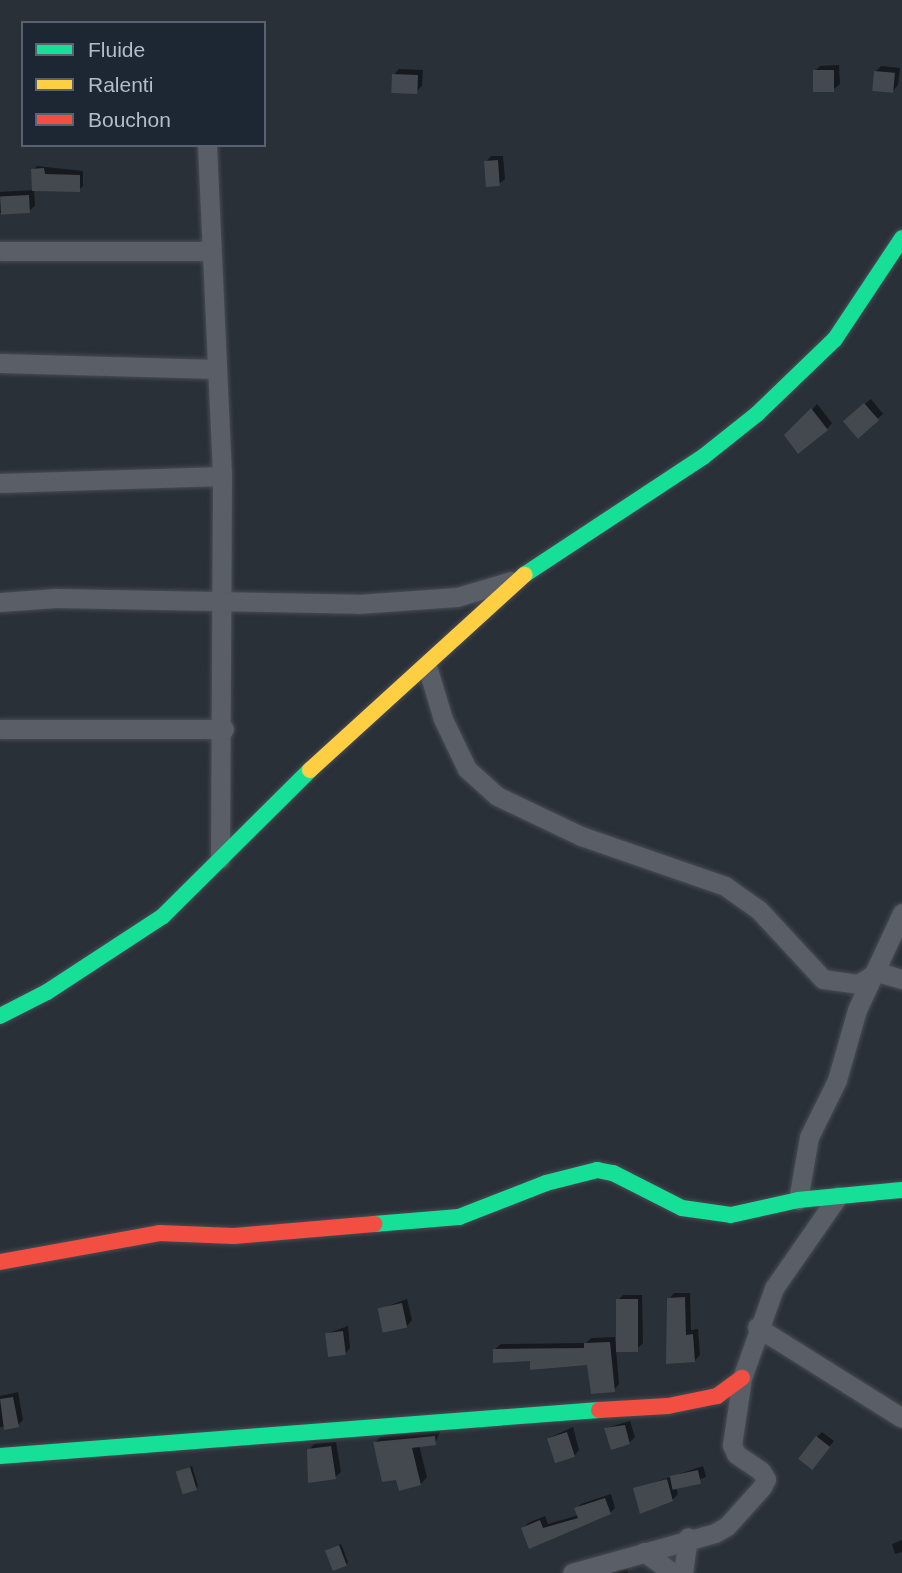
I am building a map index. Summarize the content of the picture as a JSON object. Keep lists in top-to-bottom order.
{
  "legend": ["Fluide", "Ralenti", "Bouchon"]
}
